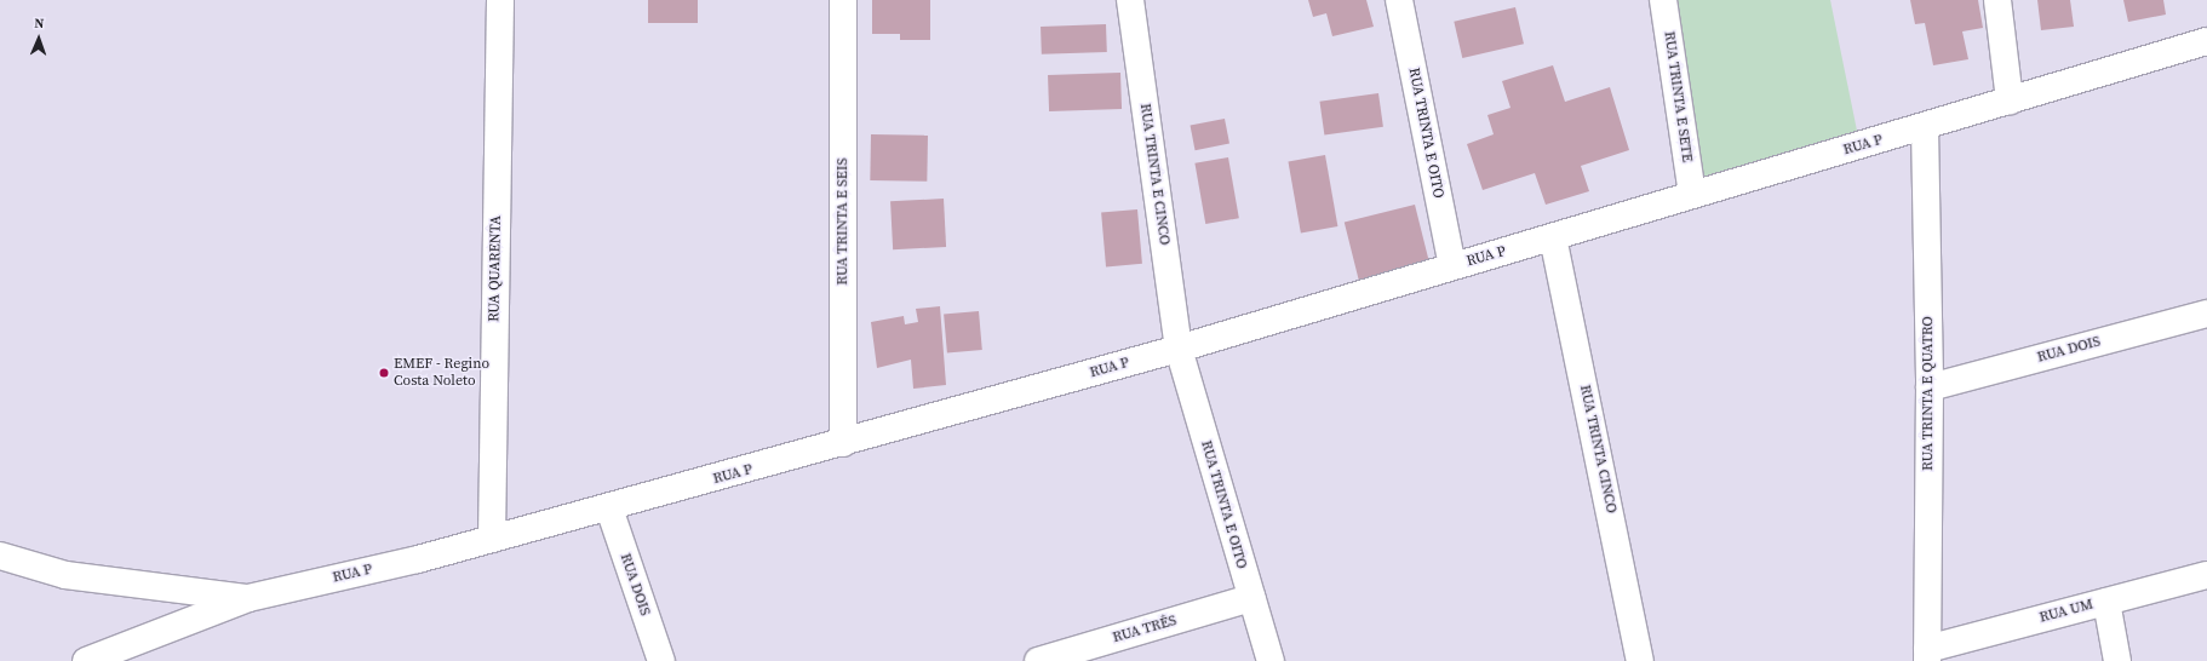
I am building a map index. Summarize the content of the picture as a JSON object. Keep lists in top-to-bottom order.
{
  "streets": {
    "street": [
      "RUA TRINTA E SETE",
      "RUA TRINTA E OITO",
      "RUA P",
      "RUA TRINTA E CINCO",
      "RUA TRINTA E SEIS",
      "RUA QUARENTA",
      "RUA DOIS",
      "RUA TRINTA E QUATRO",
      "RUA TRINTA CINCO",
      "RUA UM",
      "RUA TRÊS"
    ]
  },
  "crossings": [
    ["RUA TRINTA E SETE", "RUA P"],
    ["RUA TRINTA E OITO", "RUA P"],
    ["RUA TRINTA E OITO", "RUA TRINTA E CINCO"],
    ["RUA TRINTA E OITO", "RUA TRÊS"],
    ["RUA P", "RUA TRINTA E CINCO"],
    ["RUA P", "RUA TRINTA E SEIS"],
    ["RUA P", "RUA QUARENTA"],
    ["RUA P", "RUA DOIS"],
    ["RUA P", "RUA TRINTA E QUATRO"],
    ["RUA P", "RUA TRINTA CINCO"],
    ["RUA DOIS", "RUA TRINTA E QUATRO"],
    ["RUA TRINTA E QUATRO", "RUA UM"]
  ],
  "places": ["EMEF - Regino Costa Noleto"],
  "north": "top"
}
